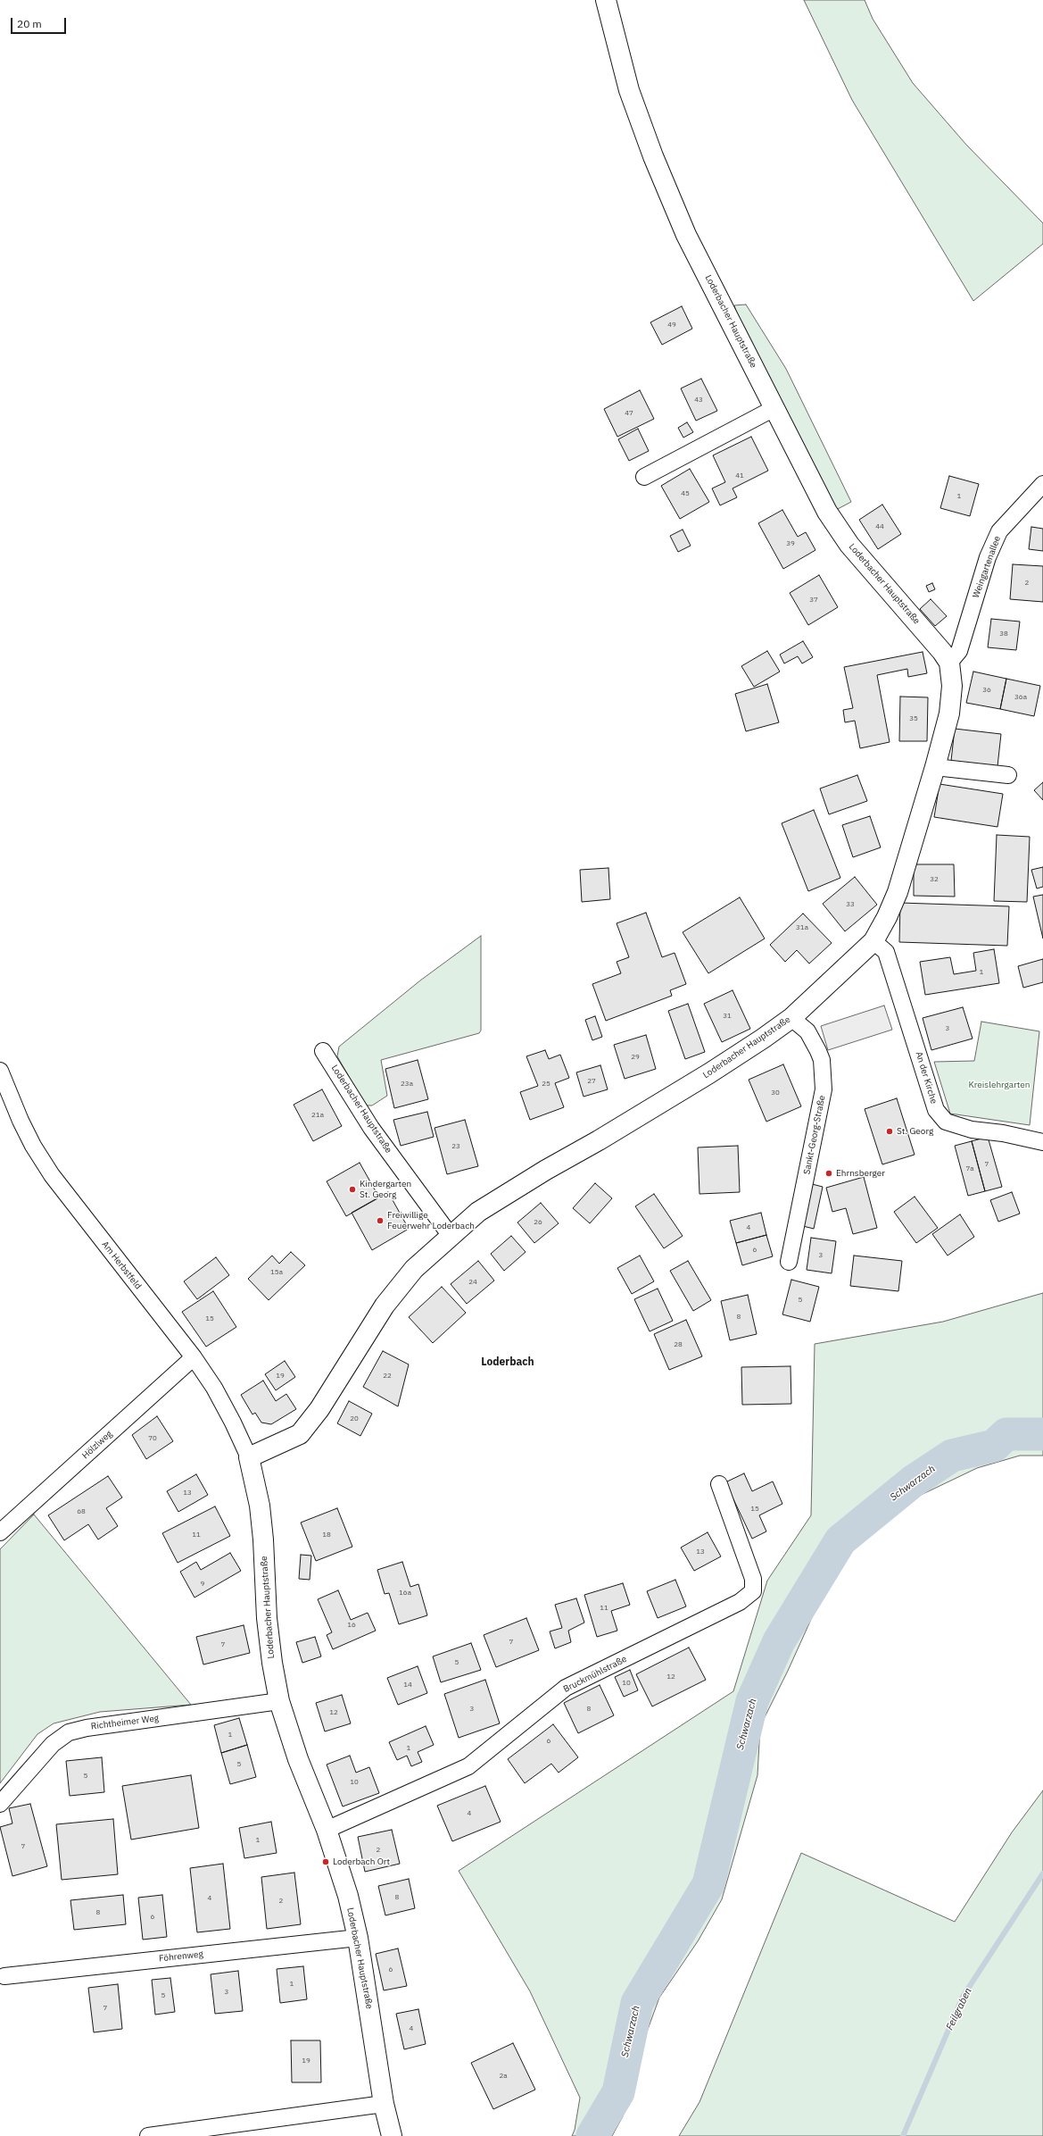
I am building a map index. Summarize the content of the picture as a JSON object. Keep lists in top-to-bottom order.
{
  "streets": {
    "street": [
      "Loderbacher Hauptstraße",
      "Weingartenallee",
      "An der Kirche",
      "Sankt-Georg-Straße",
      "Am Herbstfeld",
      "Hölzlweg",
      "Bruckmühlstraße",
      "Richtheimer Weg",
      "Föhrenweg"
    ]
  },
  "crossings": [
    ["Loderbacher Hauptstraße", "Weingartenallee"],
    ["Loderbacher Hauptstraße", "An der Kirche"],
    ["Loderbacher Hauptstraße", "Sankt-Georg-Straße"],
    ["Loderbacher Hauptstraße", "Am Herbstfeld"],
    ["Loderbacher Hauptstraße", "Bruckmühlstraße"],
    ["Loderbacher Hauptstraße", "Richtheimer Weg"],
    ["Loderbacher Hauptstraße", "Föhrenweg"],
    ["Am Herbstfeld", "Hölzlweg"]
  ],
  "districts": ["Loderbach"],
  "water": ["Schwarzach", "Feilgraben"],
  "parks": ["Kreislehrgarten"],
  "places": [
    "St. Georg",
    "Ehrnsberger",
    "Kindergarten St. Georg",
    "Freiwillige Feuerwehr Loderbach",
    "Loderbach Ort"
  ],
  "house_numbers": [
    "49",
    "43",
    "47",
    "41",
    "45",
    "1",
    "44",
    "39",
    "2",
    "37",
    "38",
    "36",
    "36a",
    "35",
    "32",
    "33",
    "31a",
    "1",
    "31",
    "3",
    "29",
    "27",
    "23a",
    "25",
    "30",
    "21a",
    "23",
    "7",
    "7a",
    "26",
    "4",
    "6",
    "3",
    "15a",
    "24",
    "5",
    "8",
    "15",
    "28",
    "19",
    "22",
    "20",
    "70",
    "13",
    "15",
    "68",
    "11",
    "18",
    "13",
    "9",
    "16a",
    "11",
    "16",
    "7",
    "7",
    "5",
    "12",
    "10",
    "14",
    "3",
    "8",
    "12",
    "1",
    "6",
    "1",
    "5",
    "5",
    "10",
    "4",
    "1",
    "7",
    "2",
    "8",
    "4",
    "2",
    "8",
    "6",
    "6",
    "1",
    "3",
    "5",
    "7",
    "4",
    "19",
    "2a"
  ],
  "scale_bar": "20 m"
}
